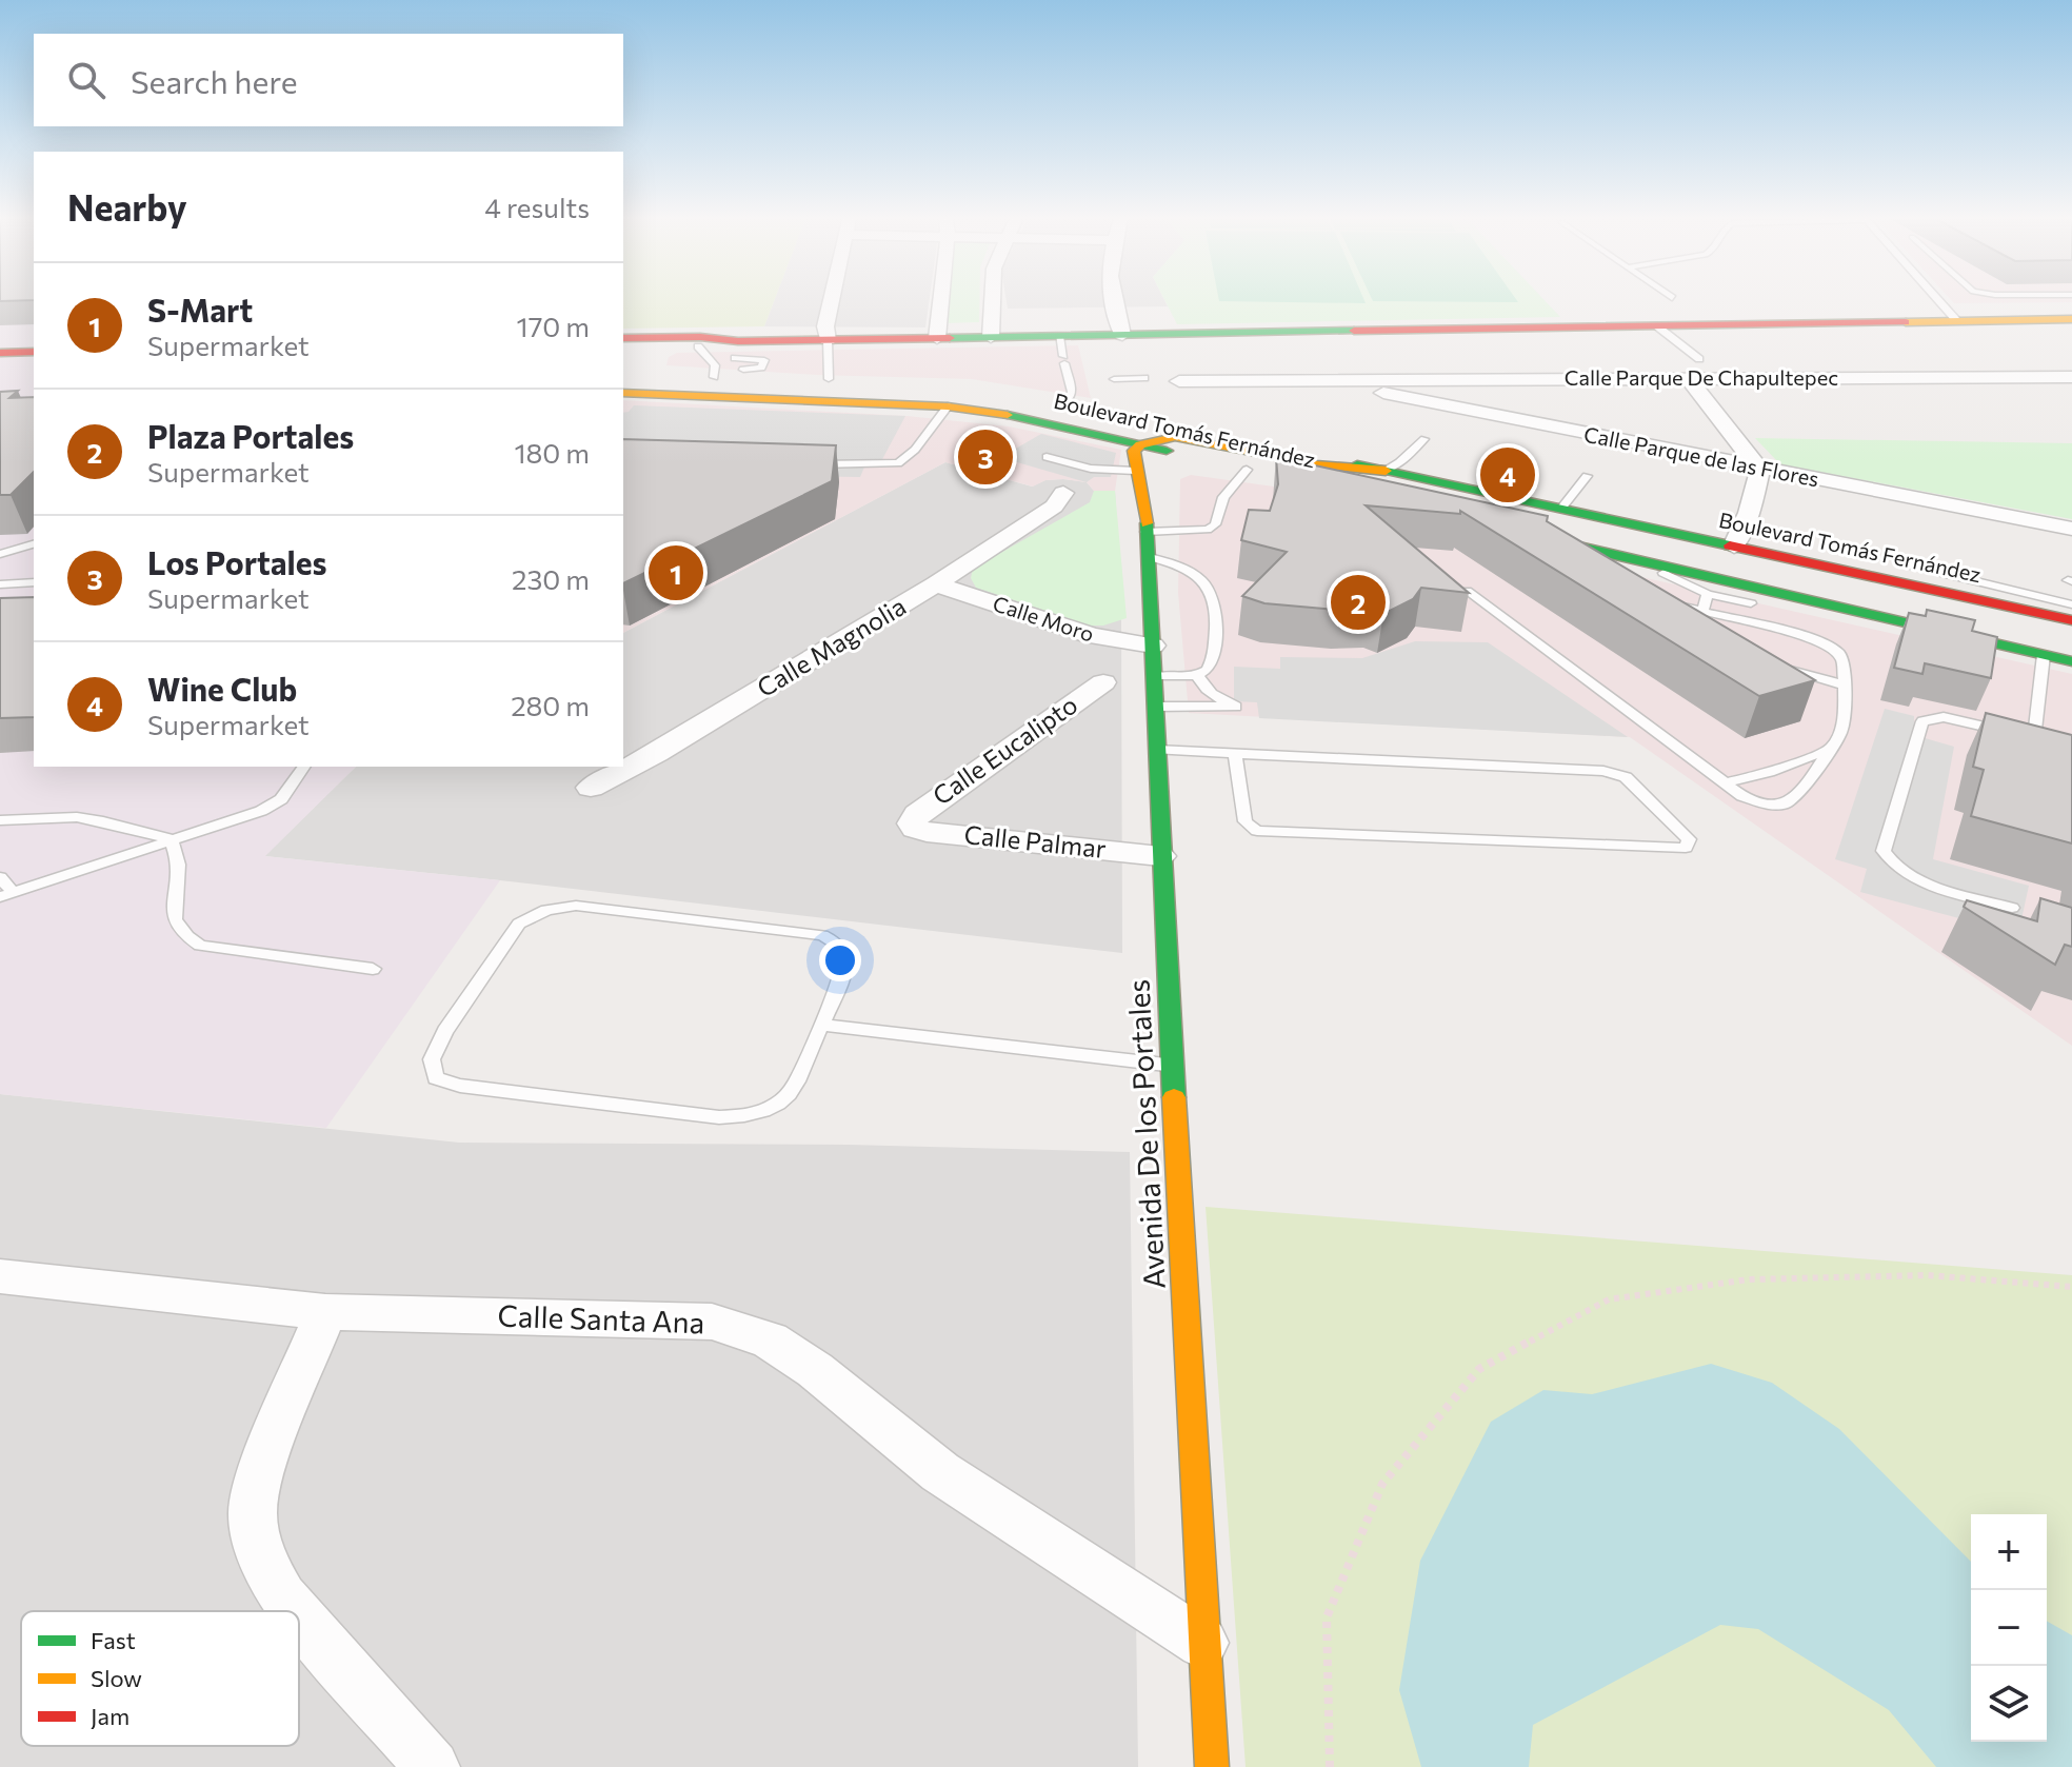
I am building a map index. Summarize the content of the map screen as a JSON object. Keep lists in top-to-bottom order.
{
  "streets": {
    "main road": ["Boulevard Tomás Fernández", "Avenida De los Portales"],
    "street": [
      "Calle Parque De Chapultepec",
      "Calle Parque de las Flores",
      "Calle Moro",
      "Calle Magnolia",
      "Calle Eucalipto",
      "Calle Palmar",
      "Calle Santa Ana"
    ]
  },
  "crossings": [
    ["Calle Parque De Chapultepec", "Calle Parque de las Flores"],
    ["Boulevard Tomás Fernández", "Avenida De los Portales"],
    ["Calle Moro", "Calle Magnolia"],
    ["Calle Moro", "Avenida De los Portales"],
    ["Calle Eucalipto", "Calle Palmar"],
    ["Calle Palmar", "Avenida De los Portales"],
    ["Avenida De los Portales", "Calle Santa Ana"]
  ],
  "legend": ["Fast", "Slow", "Jam"],
  "page": {
    "search": "Search here",
    "heading": ["Nearby", "4 results"],
    "list": [
      {
        "mark": "1",
        "name": "S-Mart",
        "note": "Supermarket",
        "value": "170 m"
      },
      {
        "mark": "2",
        "name": "Plaza Portales",
        "note": "Supermarket",
        "value": "180 m"
      },
      {
        "mark": "3",
        "name": "Los Portales",
        "note": "Supermarket",
        "value": "230 m"
      },
      {
        "mark": "4",
        "name": "Wine Club",
        "note": "Supermarket",
        "value": "280 m"
      }
    ],
    "pins": [
      "3",
      "4",
      "1",
      "2"
    ],
    "map_buttons": ["+", "−"]
  }
}
